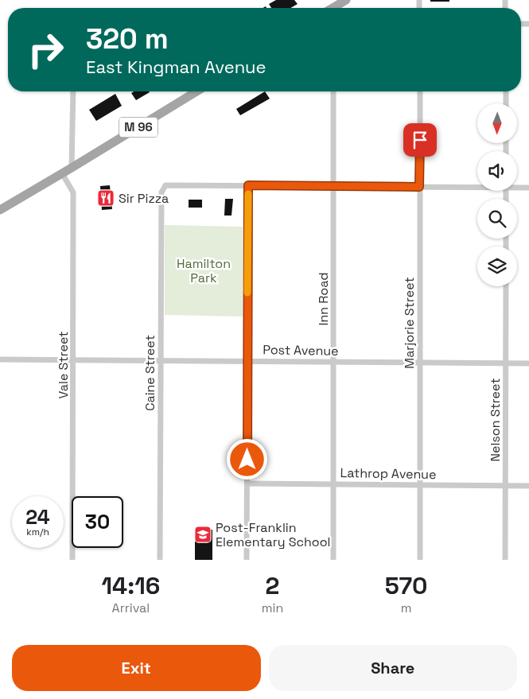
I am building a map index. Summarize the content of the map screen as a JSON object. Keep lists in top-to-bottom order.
{
  "streets": {
    "main road": ["M 96"],
    "street": [
      "Inn Road",
      "Marjorie Street",
      "Post Avenue",
      "Vale Street",
      "Caine Street",
      "Nelson Street",
      "Lathrop Avenue"
    ]
  },
  "crossings": [
    ["M 96", "Vale Street"],
    ["Inn Road", "Post Avenue"],
    ["Inn Road", "Lathrop Avenue"],
    ["Marjorie Street", "Post Avenue"],
    ["Marjorie Street", "Lathrop Avenue"],
    ["Post Avenue", "Vale Street"],
    ["Post Avenue", "Caine Street"],
    ["Post Avenue", "Nelson Street"],
    ["Nelson Street", "Lathrop Avenue"]
  ],
  "parks": ["Hamilton Park"],
  "places": {
    "restaurant": ["Sir Pizza"],
    "school or university": ["Post-Franklin Elementary School"]
  },
  "north": "bottom",
  "page": {
    "turn": ["320 m", "East Kingman Avenue"],
    "speed": "24 km/h",
    "limit": "30",
    "eta": [
      "14:16",
      "Arrival",
      "2",
      "min",
      "570",
      "m"
    ],
    "buttons": ["Exit", "Share"]
  }
}
